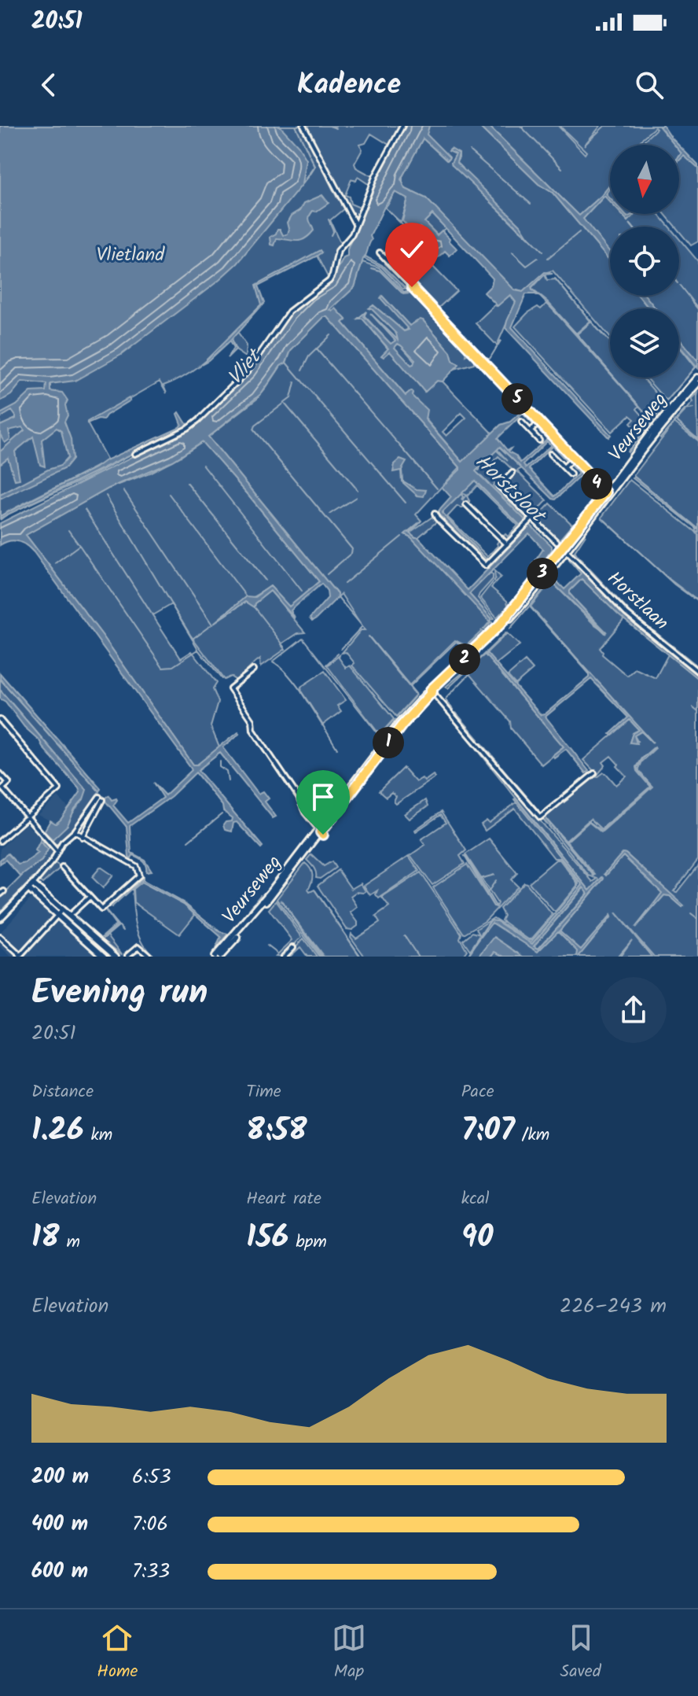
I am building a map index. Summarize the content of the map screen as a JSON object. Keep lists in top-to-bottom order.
{
  "streets": {
    "main road": ["Veurseweg"],
    "street": ["Horstlaan"]
  },
  "crossings": [
    ["Veurseweg", "Horstlaan"]
  ],
  "water": ["Vliet", "Horstsloot"],
  "parks": ["Vlietland"],
  "north": "bottom",
  "page": {
    "status": "20:51",
    "header": "Kadence",
    "pins": [
      "5",
      "4",
      "3",
      "2",
      "1"
    ],
    "heading": ["Evening run", "20:51"],
    "stats": [
      ["Distance", "1.26 km"],
      ["Time", "8:58"],
      ["Pace", "7:07 /km"],
      ["Elevation", "18 m"],
      ["Heart rate", "156 bpm"],
      ["kcal", "90"]
    ],
    "chart": ["Elevation", "226–243 m"],
    "list": [
      {
        "name": "200 m",
        "note": "6:53"
      },
      {
        "name": "400 m",
        "note": "7:06"
      },
      {
        "name": "600 m",
        "note": "7:33"
      }
    ],
    "tabs": ["Home", "Map", "Saved"]
  }
}
